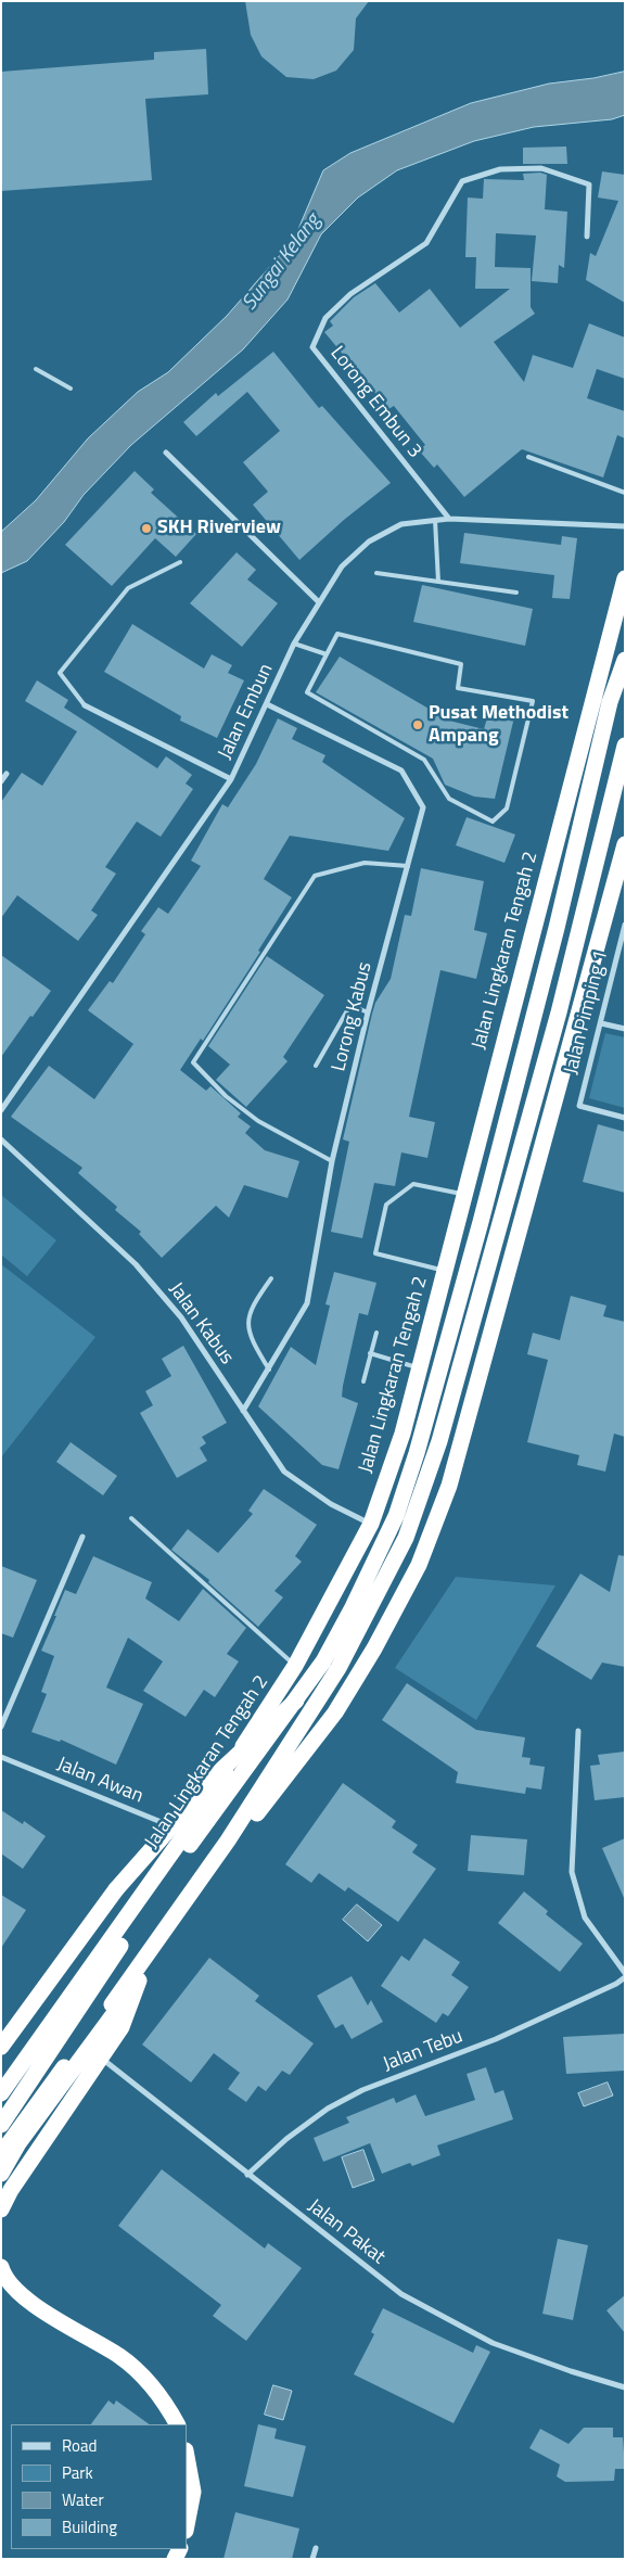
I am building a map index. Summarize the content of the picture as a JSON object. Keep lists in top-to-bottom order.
{
  "streets": {
    "highway": ["Jalan Lingkaran Tengah 2"],
    "street": [
      "Lorong Embun 3",
      "Jalan Embun",
      "Jalan Pimping 1",
      "Lorong Kabus",
      "Jalan Kabus",
      "Jalan Awan",
      "Jalan Tebu",
      "Jalan Pakat"
    ]
  },
  "crossings": [
    ["Lorong Embun 3", "Jalan Embun"],
    ["Jalan Embun", "Lorong Kabus"],
    ["Jalan Lingkaran Tengah 2", "Jalan Kabus"],
    ["Jalan Lingkaran Tengah 2", "Jalan Awan"],
    ["Lorong Kabus", "Jalan Kabus"],
    ["Jalan Tebu", "Jalan Pakat"]
  ],
  "water": ["Sungai Kelang"],
  "places": ["SKH Riverview", "Pusat Methodist Ampang"],
  "legend": [
    "Road",
    "Park",
    "Water",
    "Building"
  ]
}
